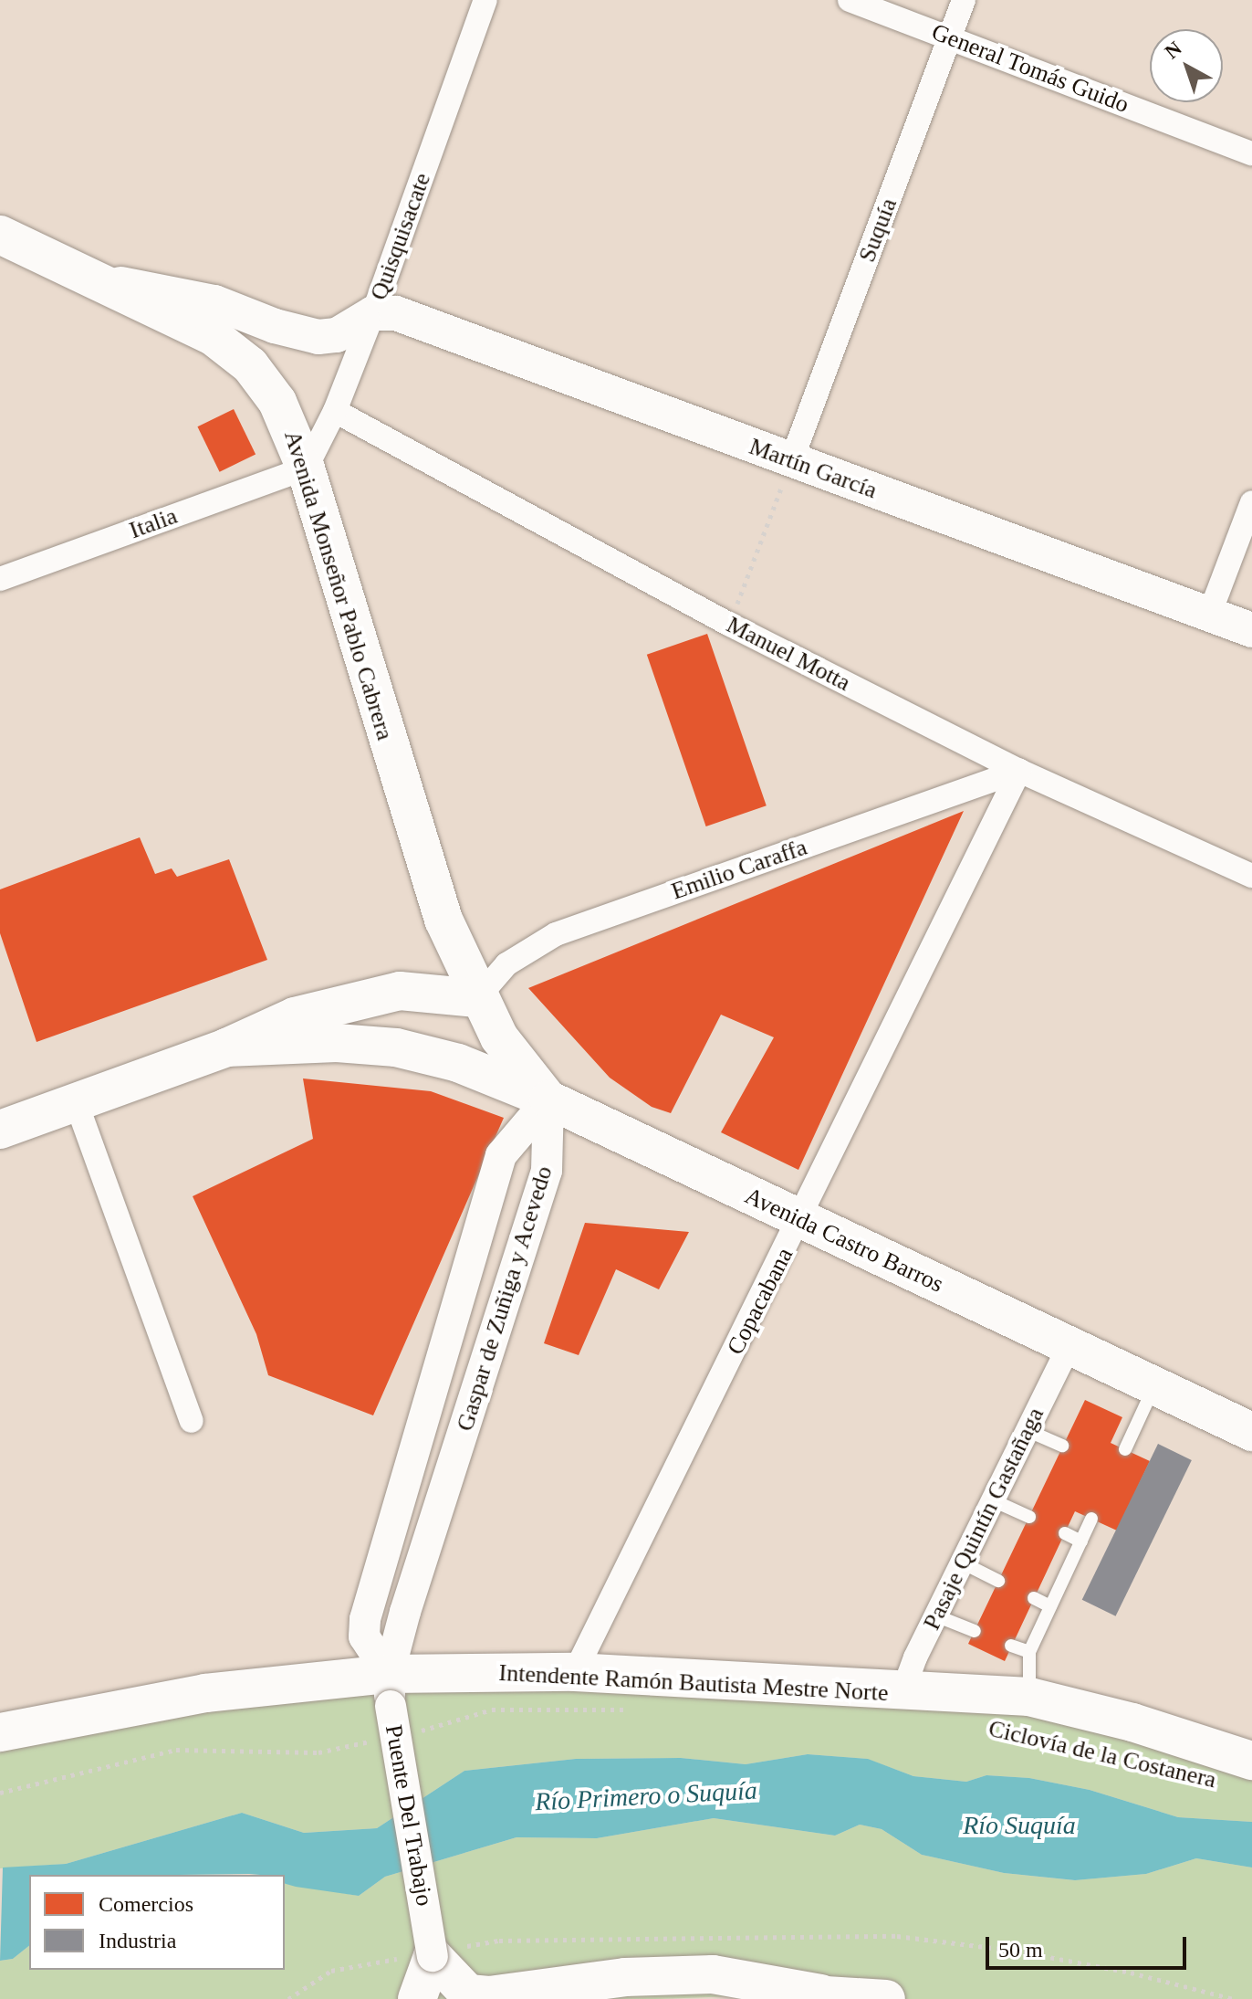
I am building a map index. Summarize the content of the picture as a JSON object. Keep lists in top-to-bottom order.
{
  "streets": {
    "main road": [
      "Martín García",
      "Avenida Monseñor Pablo Cabrera",
      "Avenida Castro Barros",
      "Intendente Ramón Bautista Mestre Norte"
    ],
    "street": [
      "General Tomás Guido",
      "Suquía",
      "Quisquisacate",
      "Italia",
      "Manuel Motta",
      "Emilio Caraffa",
      "Gaspar de Zuñiga y Acevedo",
      "Copacabana",
      "Pasaje Quintín Gastañaga",
      "Puente Del Trabajo"
    ],
    "path": ["Ciclovía de la Costanera"]
  },
  "crossings": [
    ["General Tomás Guido", "Suquía"],
    ["Suquía", "Martín García"],
    ["Quisquisacate", "Martín García"],
    ["Quisquisacate", "Italia"],
    ["Quisquisacate", "Avenida Monseñor Pablo Cabrera"],
    ["Quisquisacate", "Manuel Motta"],
    ["Italia", "Avenida Monseñor Pablo Cabrera"],
    ["Avenida Monseñor Pablo Cabrera", "Emilio Caraffa"],
    ["Avenida Monseñor Pablo Cabrera", "Avenida Castro Barros"],
    ["Manuel Motta", "Emilio Caraffa"],
    ["Manuel Motta", "Copacabana"],
    ["Emilio Caraffa", "Avenida Castro Barros"],
    ["Emilio Caraffa", "Copacabana"],
    ["Avenida Castro Barros", "Gaspar de Zuñiga y Acevedo"],
    ["Avenida Castro Barros", "Copacabana"],
    ["Avenida Castro Barros", "Pasaje Quintín Gastañaga"],
    ["Gaspar de Zuñiga y Acevedo", "Intendente Ramón Bautista Mestre Norte"],
    ["Gaspar de Zuñiga y Acevedo", "Puente Del Trabajo"],
    ["Copacabana", "Intendente Ramón Bautista Mestre Norte"],
    ["Pasaje Quintín Gastañaga", "Intendente Ramón Bautista Mestre Norte"],
    ["Intendente Ramón Bautista Mestre Norte", "Puente Del Trabajo"]
  ],
  "water": ["Río Primero o Suquía", "Río Suquía"],
  "legend": ["Comercios", "Industria"],
  "scale_bar": "50 m",
  "north": "top left"
}
